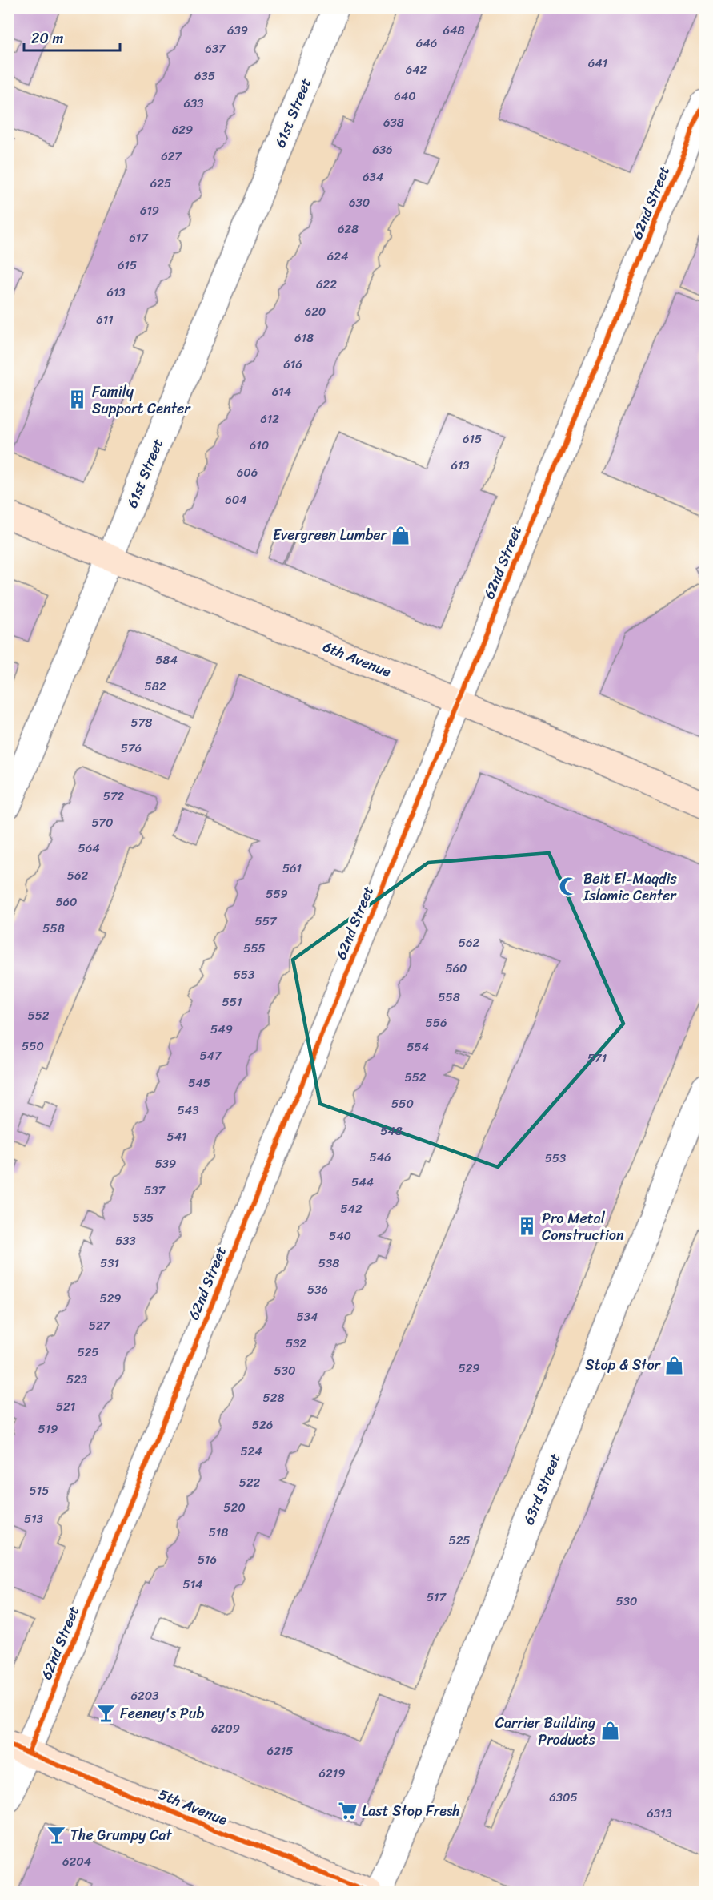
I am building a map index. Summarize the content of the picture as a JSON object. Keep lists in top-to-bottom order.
{
  "streets": {
    "main road": ["6th Avenue", "5th Avenue"],
    "street": ["61st Street", "62nd Street", "63rd Street"]
  },
  "crossings": [
    ["61st Street", "6th Avenue"],
    ["62nd Street", "6th Avenue"],
    ["62nd Street", "5th Avenue"]
  ],
  "places": {
    "building": ["Family Support Center", "Pro Metal Construction"],
    "shop": ["Evergreen Lumber", "Stop & Stor", "Carrier Building Products"],
    "mosque": ["Beit El-Maqdis Islamic Center"],
    "bar": ["Feeney's Pub", "The Grumpy Cat"],
    "supermarket": ["Last Stop Fresh"]
  },
  "house_numbers": [
    "639",
    "648",
    "646",
    "637",
    "641",
    "642",
    "635",
    "640",
    "633",
    "638",
    "629",
    "636",
    "627",
    "634",
    "625",
    "630",
    "619",
    "628",
    "617",
    "624",
    "615",
    "622",
    "613",
    "620",
    "611",
    "618",
    "616",
    "614",
    "612",
    "615",
    "610",
    "613",
    "606",
    "604",
    "584",
    "582",
    "578",
    "576",
    "572",
    "570",
    "564",
    "561",
    "562",
    "559",
    "560",
    "557",
    "558",
    "562",
    "555",
    "560",
    "553",
    "558",
    "551",
    "552",
    "556",
    "549",
    "550",
    "554",
    "547",
    "571",
    "552",
    "545",
    "550",
    "543",
    "548",
    "541",
    "546",
    "553",
    "539",
    "544",
    "537",
    "542",
    "535",
    "540",
    "533",
    "531",
    "538",
    "536",
    "529",
    "534",
    "527",
    "532",
    "525",
    "529",
    "530",
    "523",
    "528",
    "521",
    "526",
    "519",
    "524",
    "522",
    "515",
    "520",
    "513",
    "518",
    "525",
    "516",
    "514",
    "517",
    "530",
    "6203",
    "6209",
    "6215",
    "6219",
    "6305",
    "6313",
    "6204"
  ],
  "scale_bar": "20 m"
}
